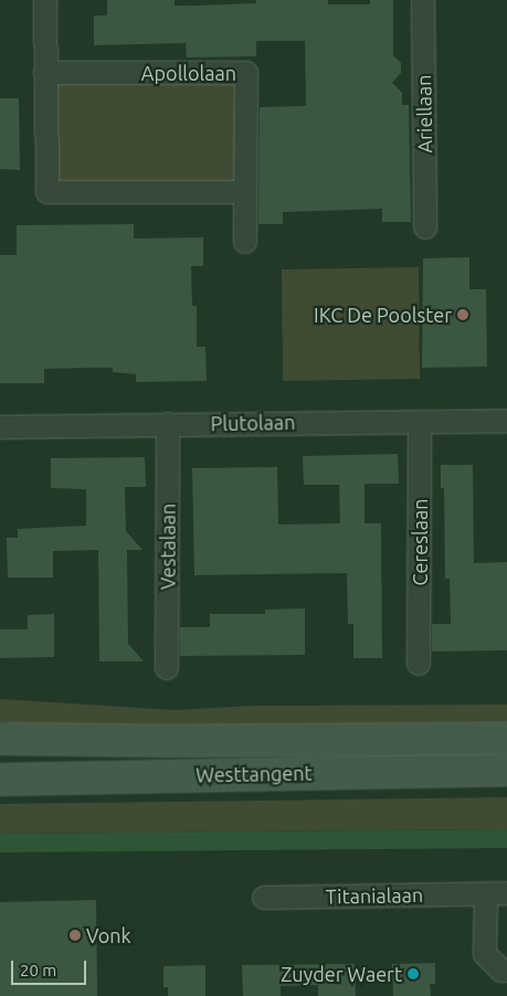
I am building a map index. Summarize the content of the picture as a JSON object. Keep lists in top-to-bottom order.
{
  "streets": {
    "main road": ["Westtangent"],
    "street": [
      "Apollolaan",
      "Ariellaan",
      "Plutolaan",
      "Cereslaan",
      "Vestalaan",
      "Titanialaan"
    ]
  },
  "crossings": [
    ["Plutolaan", "Cereslaan"],
    ["Plutolaan", "Vestalaan"]
  ],
  "places": ["IKC De Poolster", "Vonk", "Zuyder Waert"],
  "scale_bar": "20 m"
}
